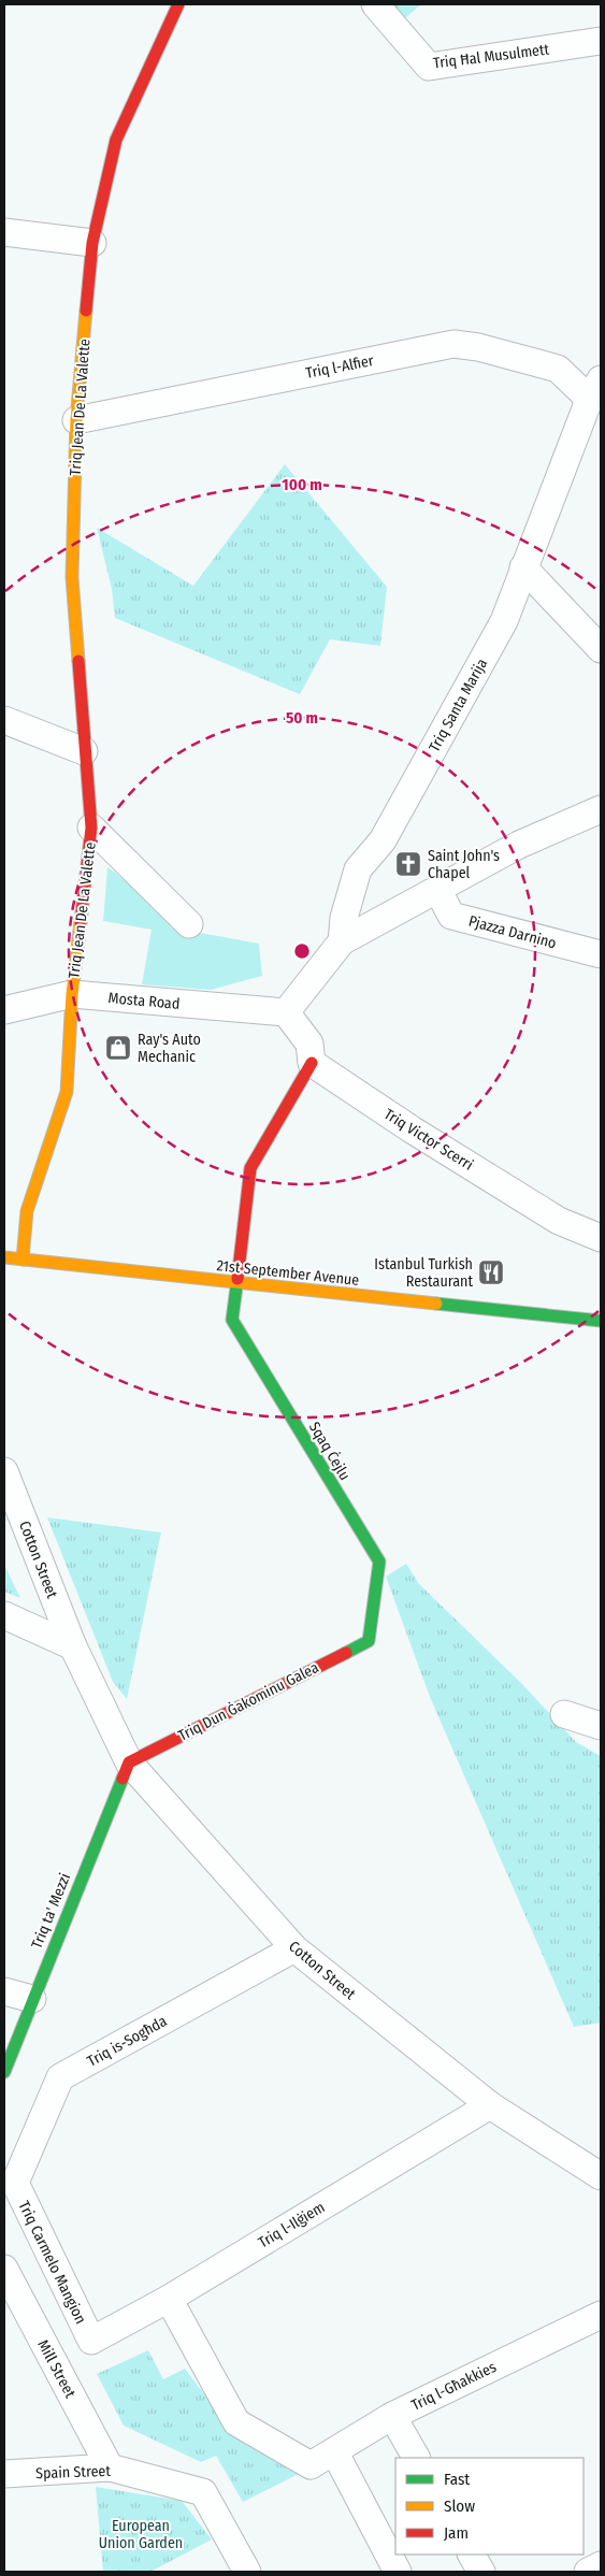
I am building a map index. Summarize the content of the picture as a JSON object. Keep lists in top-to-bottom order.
{
  "streets": {
    "street": [
      "Triq Ħal Musulmett",
      "Triq l-Alfier",
      "Triq Jean De La Valette",
      "Triq Santa Marija",
      "Pjazza Darnino",
      "Mosta Road",
      "Triq Victor Scerri",
      "21st September Avenue",
      "Sqaq Ċejlu",
      "Cotton Street",
      "Triq Dun Ġakominu Galea",
      "Triq ta' Mezzi",
      "Triq is-Sogħda",
      "Triq l-Ilġiem",
      "Triq Carmelo Mangion",
      "Mill Street",
      "Triq l-Għakkies",
      "Spain Street"
    ]
  },
  "crossings": [
    ["Triq l-Alfier", "Triq Jean De La Valette"],
    ["Triq l-Alfier", "Triq Santa Marija"],
    ["Triq Jean De La Valette", "Mosta Road"],
    ["Triq Jean De La Valette", "21st September Avenue"],
    ["Triq Victor Scerri", "Sqaq Ċejlu"],
    ["21st September Avenue", "Sqaq Ċejlu"],
    ["Sqaq Ċejlu", "Triq Dun Ġakominu Galea"],
    ["Cotton Street", "Triq Dun Ġakominu Galea"],
    ["Cotton Street", "Triq ta' Mezzi"],
    ["Cotton Street", "Triq is-Sogħda"],
    ["Cotton Street", "Triq l-Ilġiem"],
    ["Triq Dun Ġakominu Galea", "Triq ta' Mezzi"],
    ["Triq is-Sogħda", "Triq Carmelo Mangion"],
    ["Triq l-Ilġiem", "Triq Carmelo Mangion"],
    ["Triq l-Ilġiem", "Triq l-Għakkies"],
    ["Mill Street", "Spain Street"]
  ],
  "parks": ["European Union Garden"],
  "places": {
    "church": ["Saint John's Chapel"],
    "shop": ["Ray's Auto Mechanic"],
    "restaurant": ["Istanbul Turkish Restaurant"]
  },
  "legend": ["Fast", "Slow", "Jam"],
  "rings": ["100 m", "50 m"]
}
